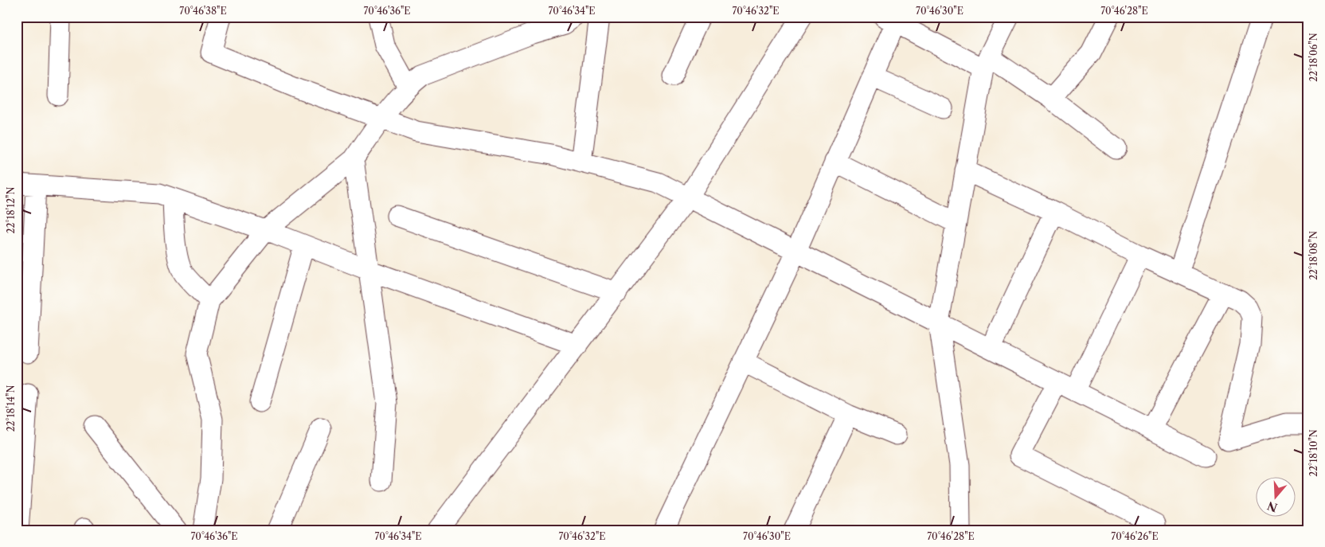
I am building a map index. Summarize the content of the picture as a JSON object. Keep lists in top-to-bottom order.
{
  "north": "bottom",
  "coordinates": [
    "70°46'38\"E",
    "70°46'36\"E",
    "70°46'34\"E",
    "70°46'32\"E",
    "70°46'30\"E",
    "70°46'28\"E",
    "22°18'06\"N",
    "22°18'12\"N",
    "22°18'08\"N",
    "22°18'14\"N",
    "22°18'10\"N",
    "70°46'26\"E"
  ]
}
